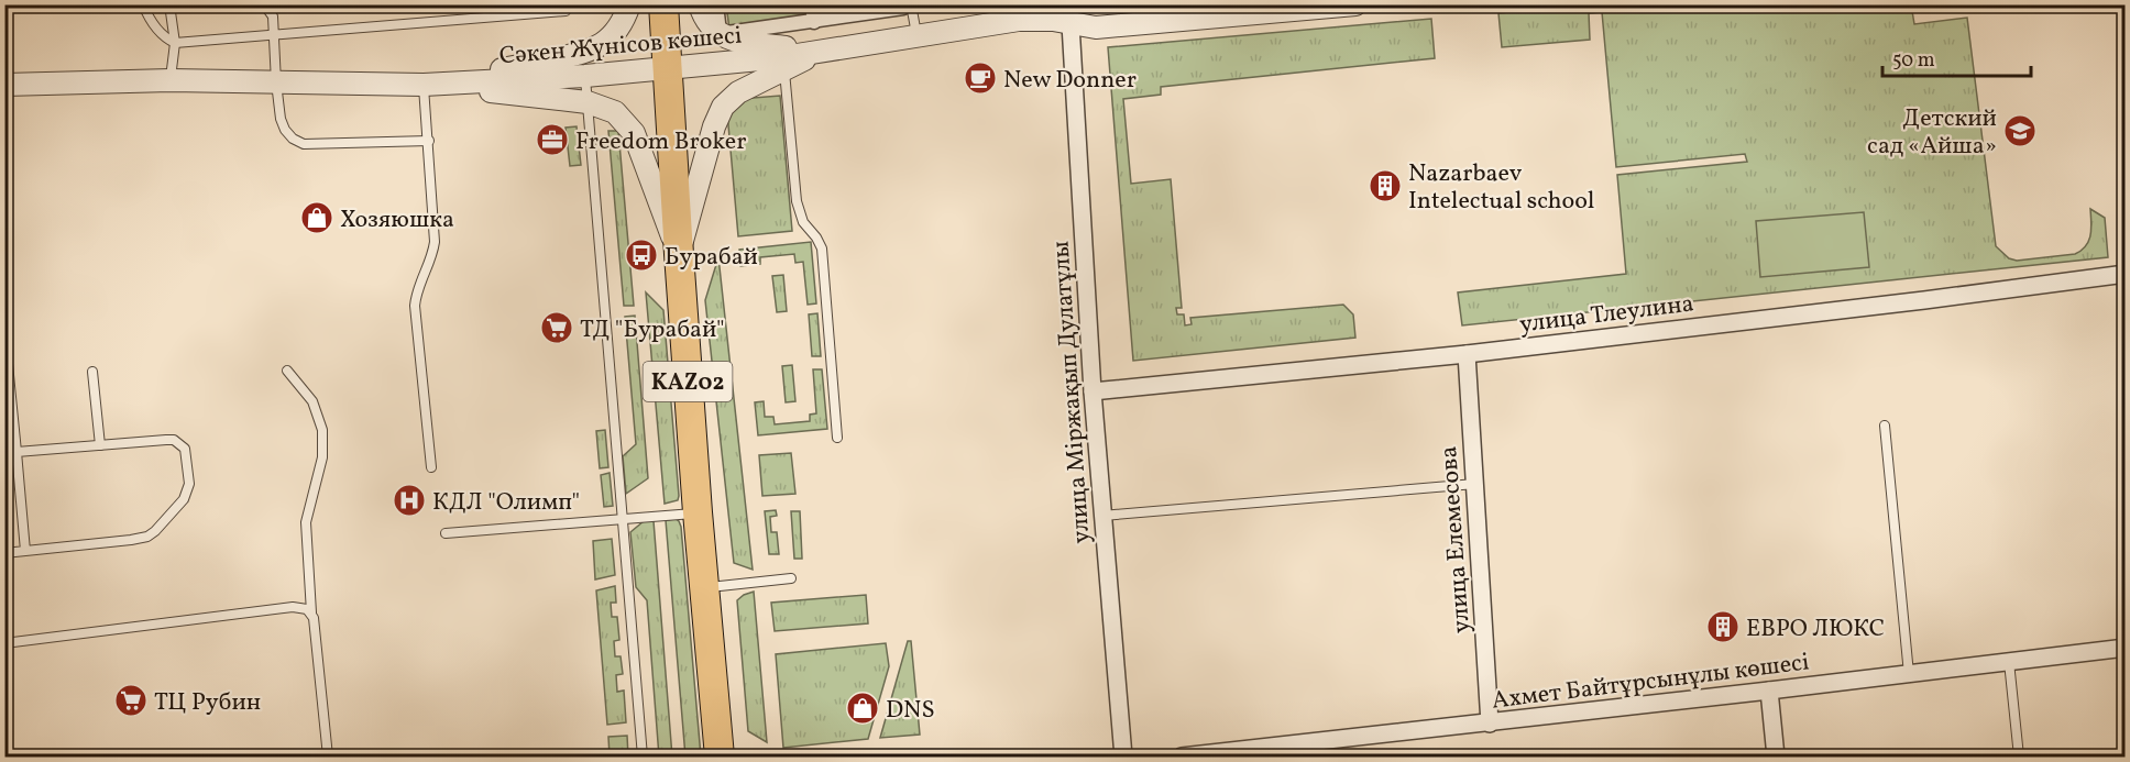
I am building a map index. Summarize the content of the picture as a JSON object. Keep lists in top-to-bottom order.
{
  "streets": {
    "highway": ["KАZ02"],
    "street": [
      "Сәкен Жүнісов көшесі",
      "улица Тлеулина",
      "улица Міржақып Дулатұлы",
      "улица Елемесова",
      "Ахмет Байтұрсынұлы көшесі"
    ]
  },
  "crossings": [
    ["Сәкен Жүнісов көшесі", "KАZ02"],
    ["улица Тлеулина", "улица Міржақып Дулатұлы"],
    ["улица Тлеулина", "улица Елемесова"],
    ["улица Елемесова", "Ахмет Байтұрсынұлы көшесі"]
  ],
  "places": {
    "cafe": ["New Donner"],
    "school or university": ["Детский сад «Айша»"],
    "office": ["Freedom Broker"],
    "building": ["Nazarbaev Intelectual school", "ЕВРО ЛЮКС"],
    "shop": ["Хозяюшка", "DNS"],
    "bus stop": ["Бурабай"],
    "supermarket": ["ТД \"Бурабай\"", "ТЦ Рубин"],
    "hospital": ["КДЛ \"Олимп\""]
  },
  "scale_bar": "50 m"
}
